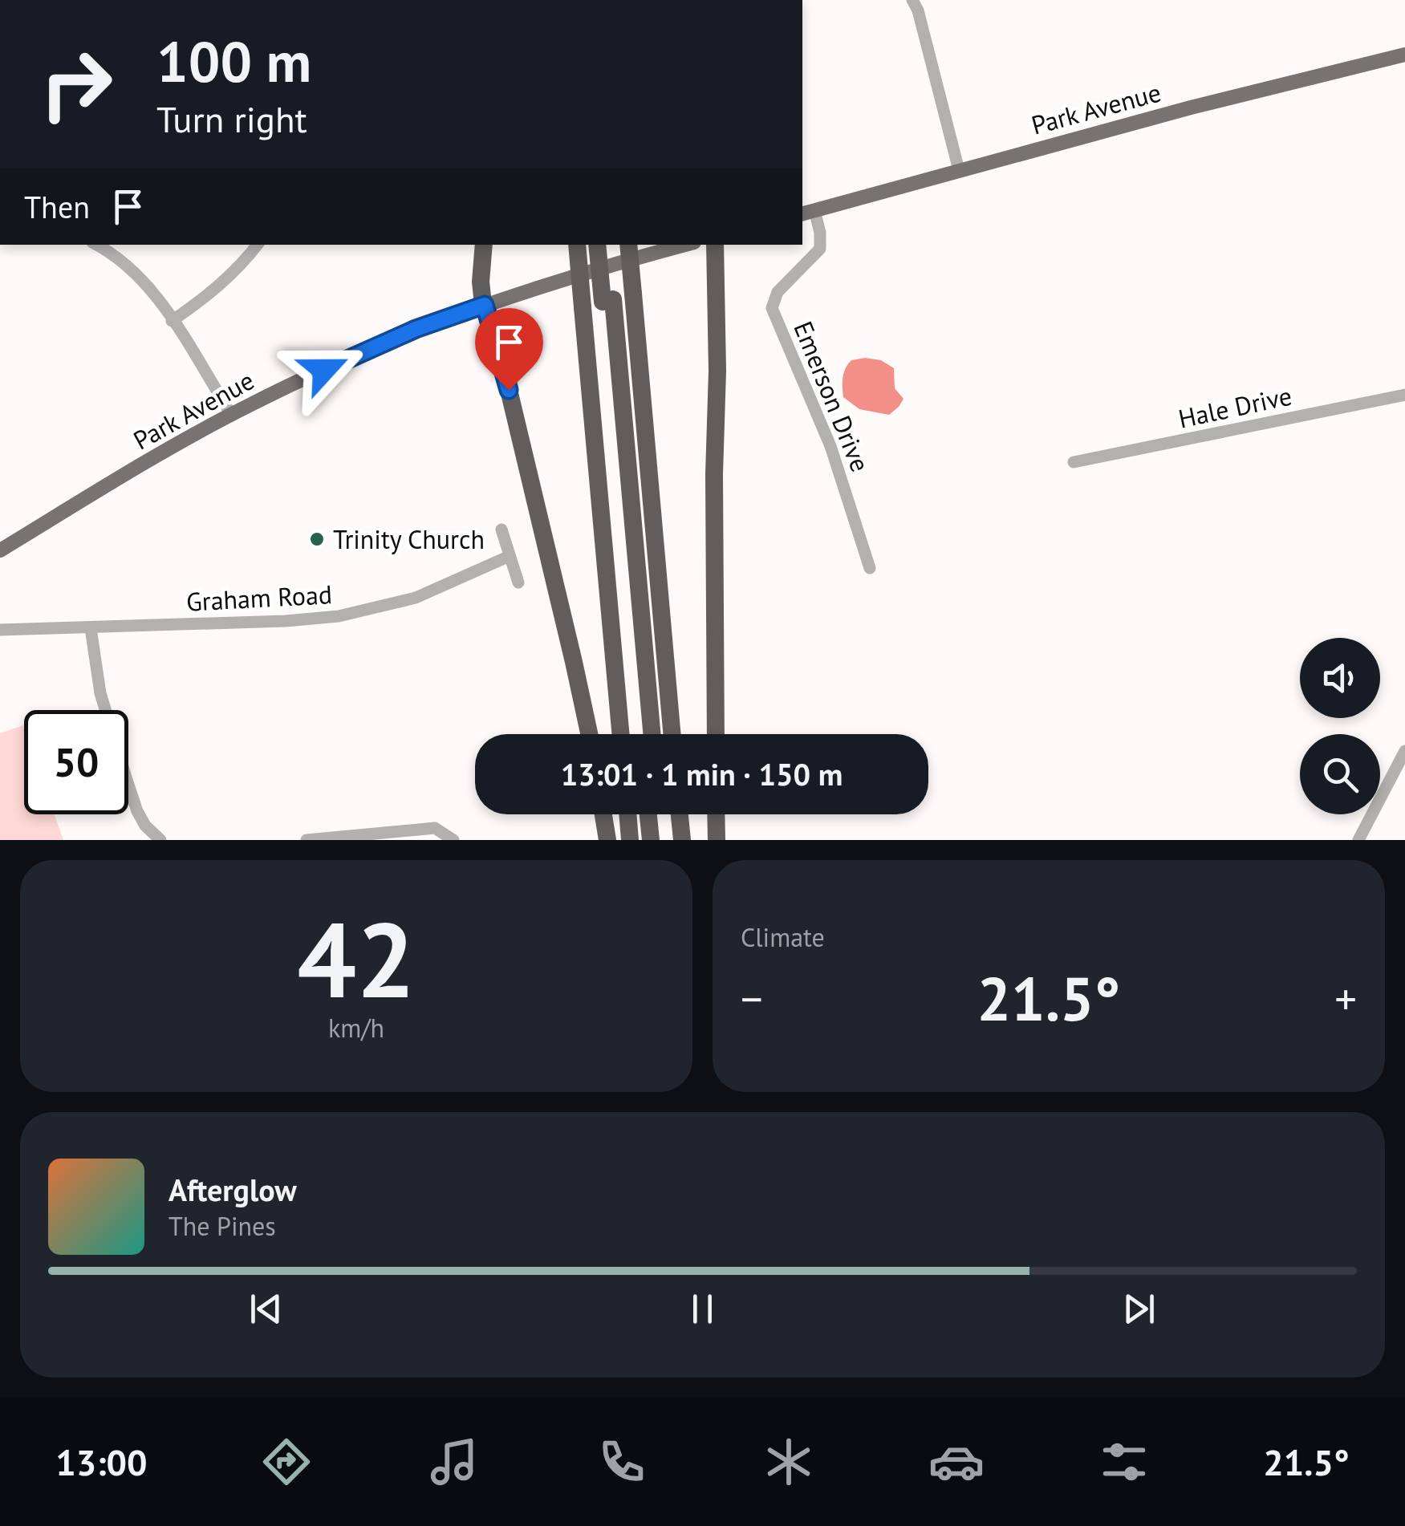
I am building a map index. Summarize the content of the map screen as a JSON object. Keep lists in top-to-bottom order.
{
  "streets": {
    "main road": ["Park Avenue"],
    "street": ["Emerson Drive", "Hale Drive", "Graham Road"]
  },
  "crossings": [
    ["Park Avenue", "Emerson Drive"]
  ],
  "places": ["Trinity Church"],
  "page": {
    "turn": ["100 m", "Turn right"],
    "then": "Then",
    "limit": "50",
    "trip": "13:01 · 1 min · 150 m",
    "tile": [
      ["42", "km/h"],
      "Climate"
    ],
    "heat": ["−", "21.5°", "+"],
    "song": ["Afterglow", "The Pines"],
    "tabs": ["13:00", "21.5°"]
  }
}
